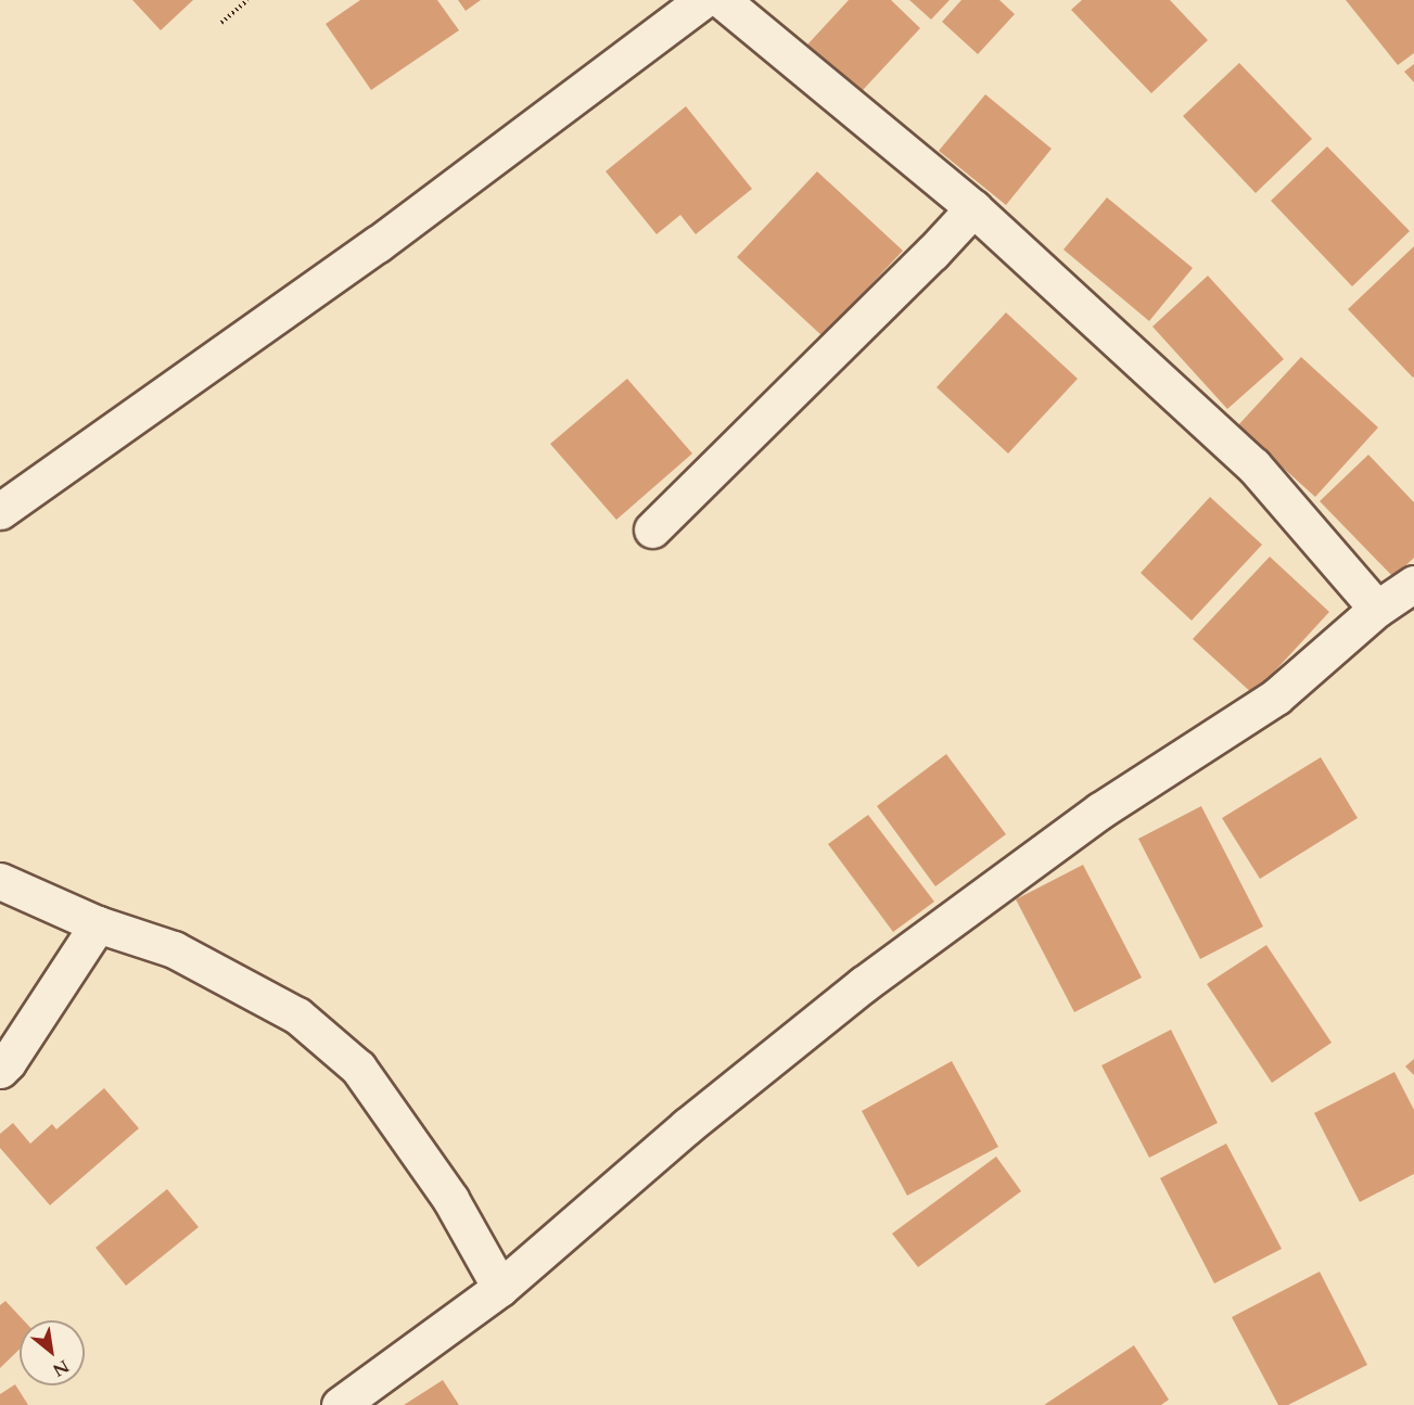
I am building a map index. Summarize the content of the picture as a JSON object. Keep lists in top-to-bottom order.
{
  "north": "bottom right"
}
